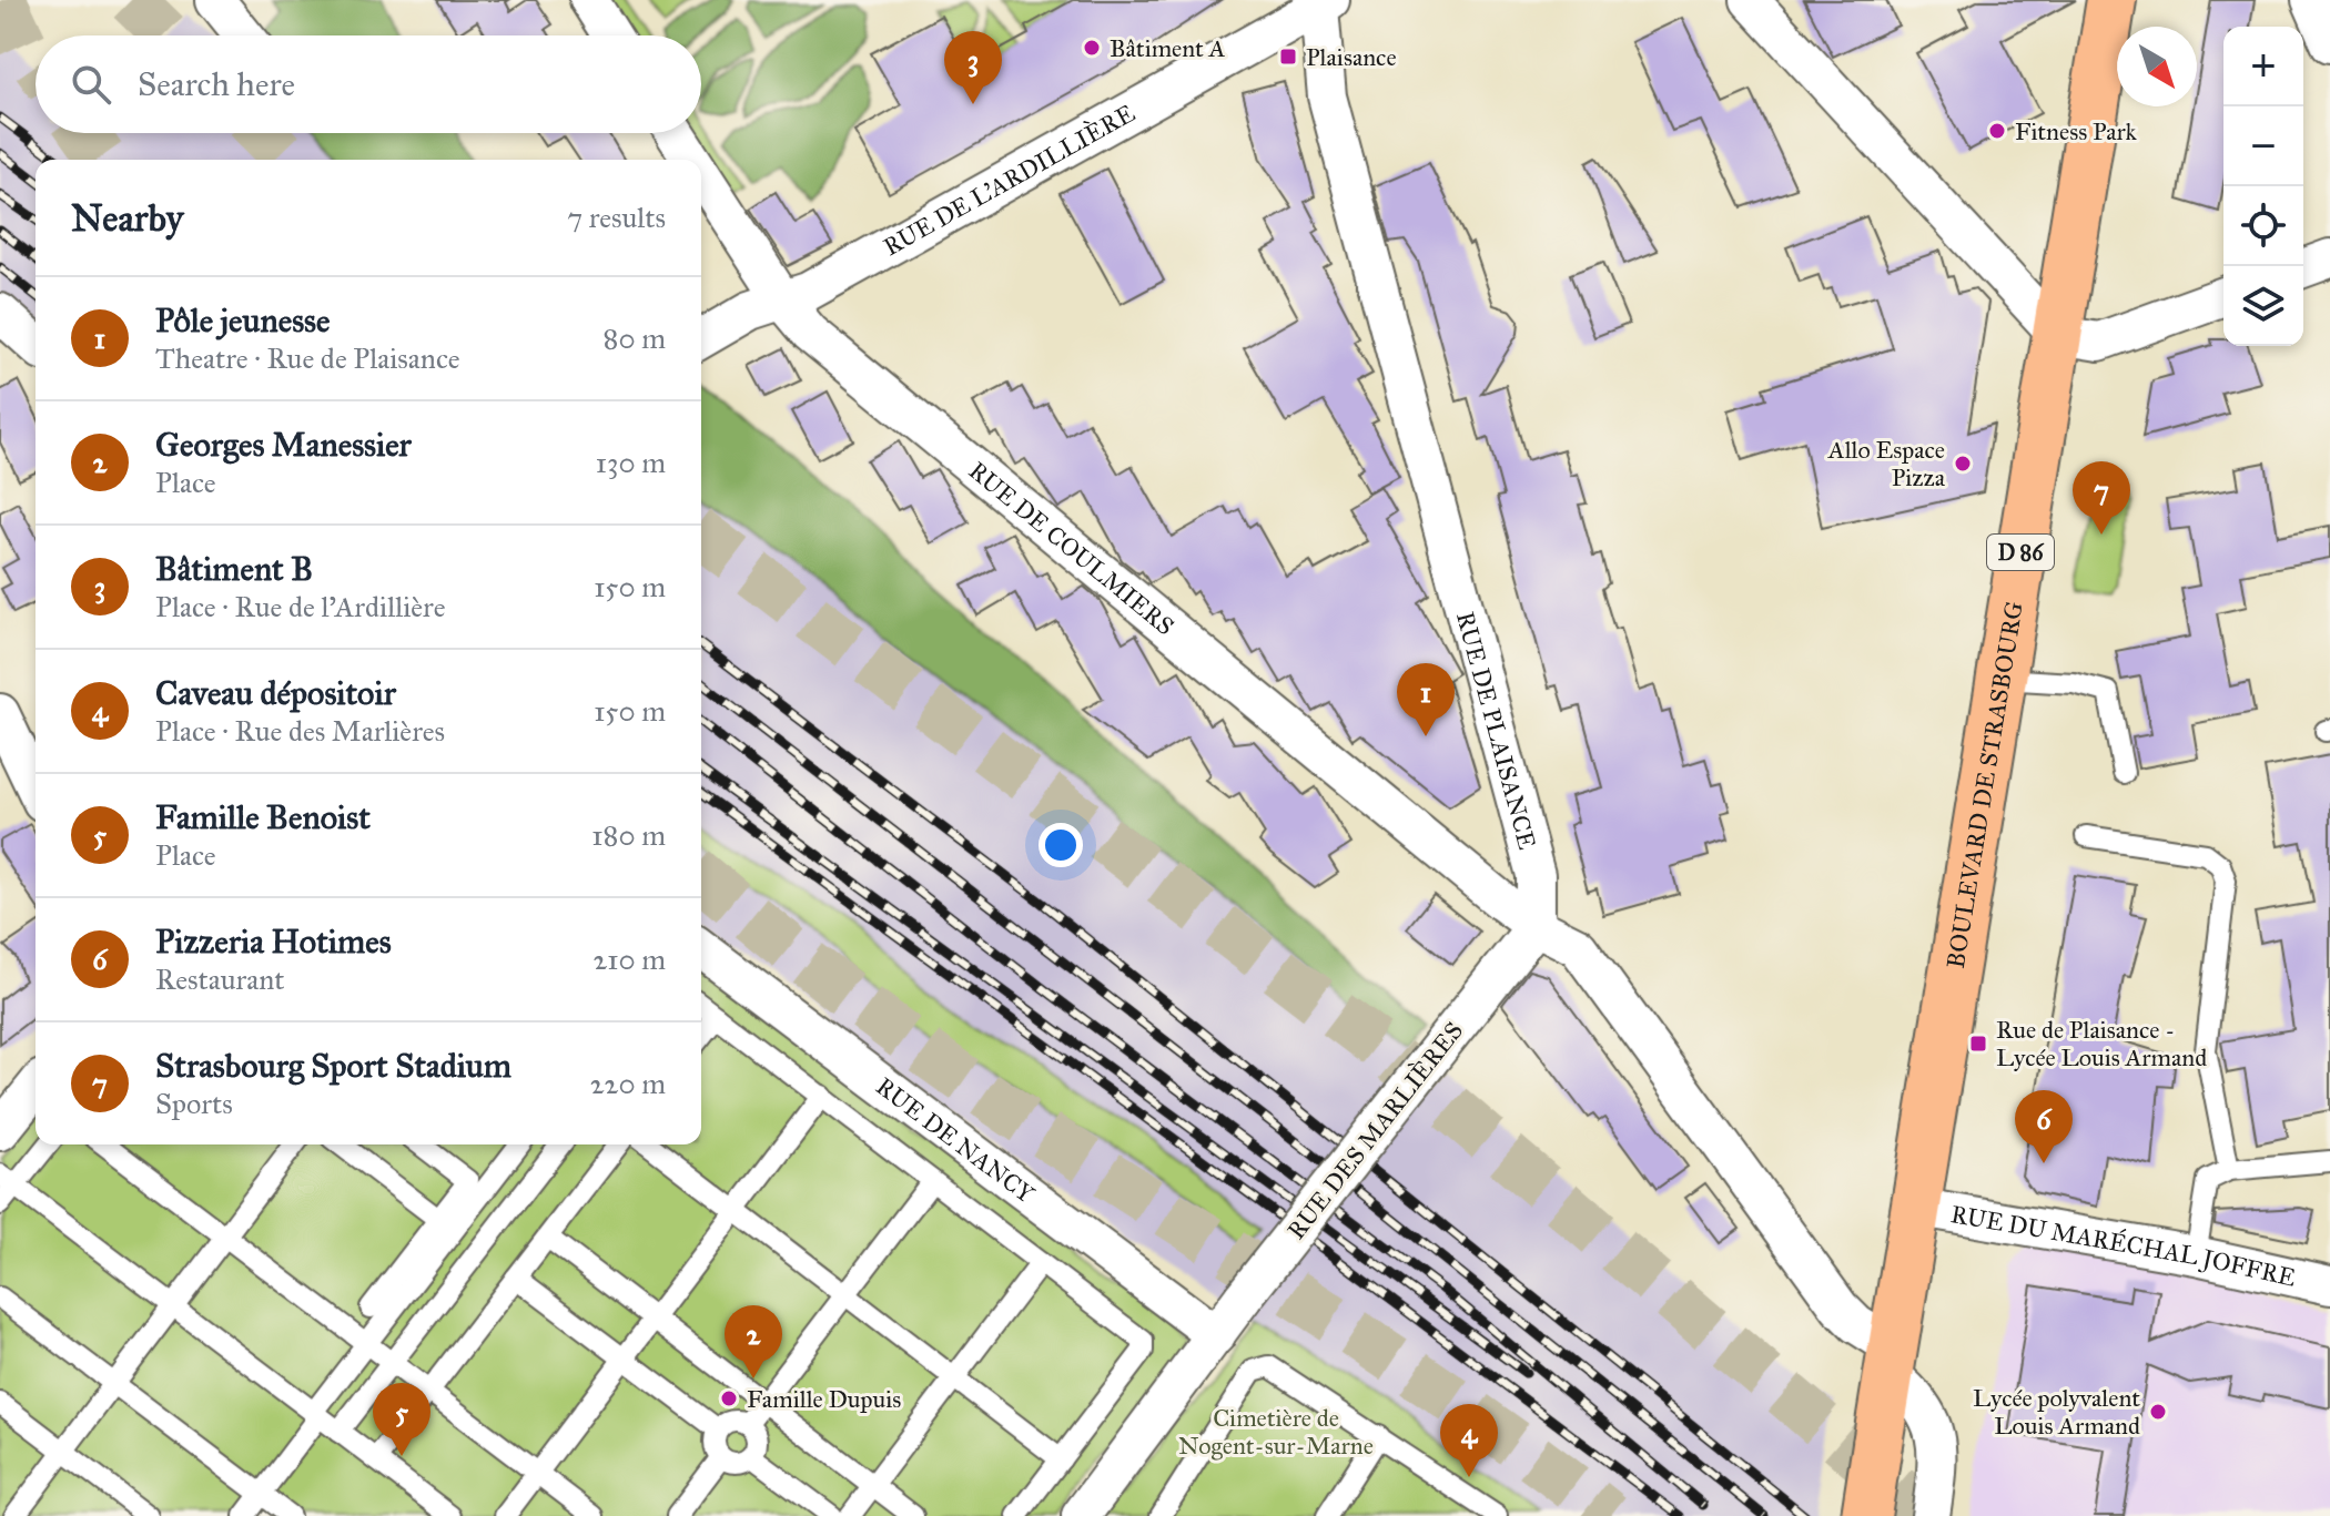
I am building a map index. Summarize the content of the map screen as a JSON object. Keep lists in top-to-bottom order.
{
  "streets": {
    "main road": ["D 86", "BOULEVARD DE STRASBOURG"],
    "street": [
      "RUE DE L'ARDILLIÈRE",
      "RUE DE COULMIERS",
      "RUE DE PLAISANCE",
      "RUE DES MARLIÈRES",
      "RUE DE NANCY",
      "RUE DU MARÉCHAL JOFFRE"
    ]
  },
  "crossings": [
    ["RUE DE L'ARDILLIÈRE", "RUE DE COULMIERS"],
    ["RUE DE L'ARDILLIÈRE", "RUE DE PLAISANCE"],
    ["RUE DE COULMIERS", "RUE DE PLAISANCE"],
    ["RUE DE COULMIERS", "RUE DES MARLIÈRES"],
    ["RUE DE PLAISANCE", "RUE DES MARLIÈRES"],
    ["BOULEVARD DE STRASBOURG", "RUE DU MARÉCHAL JOFFRE"],
    ["RUE DES MARLIÈRES", "RUE DE NANCY"]
  ],
  "parks": ["Cimetière de Nogent-sur-Marne"],
  "places": {
    "other": [
      "Bâtiment A",
      "Fitness Park",
      "Allo Espace Pizza",
      "Famille Dupuis",
      "Lycée polyvalent Louis Armand"
    ],
    "transit": ["Plaisance", "Rue de Plaisance - Lycée Louis Armand"]
  },
  "north": "bottom right",
  "page": {
    "map_buttons": ["+", "−"],
    "pins": [
      "3",
      "7",
      "1",
      "6",
      "2",
      "5",
      "4"
    ],
    "search": "Search here",
    "heading": ["Nearby", "7 results"],
    "list": [
      {
        "mark": "1",
        "name": "Pôle jeunesse",
        "note": "Theatre · Rue de Plaisance",
        "value": "80 m"
      },
      {
        "mark": "2",
        "name": "Georges Manessier",
        "note": "Place",
        "value": "130 m"
      },
      {
        "mark": "3",
        "name": "Bâtiment B",
        "note": "Place · Rue de l'Ardillière",
        "value": "150 m"
      },
      {
        "mark": "4",
        "name": "Caveau dépositoir",
        "note": "Place · Rue des Marlières",
        "value": "150 m"
      },
      {
        "mark": "5",
        "name": "Famille Benoist",
        "note": "Place",
        "value": "180 m"
      },
      {
        "mark": "6",
        "name": "Pizzeria Hotimes",
        "note": "Restaurant",
        "value": "210 m"
      },
      {
        "mark": "7",
        "name": "Strasbourg Sport Stadium",
        "note": "Sports",
        "value": "220 m"
      }
    ]
  }
}
